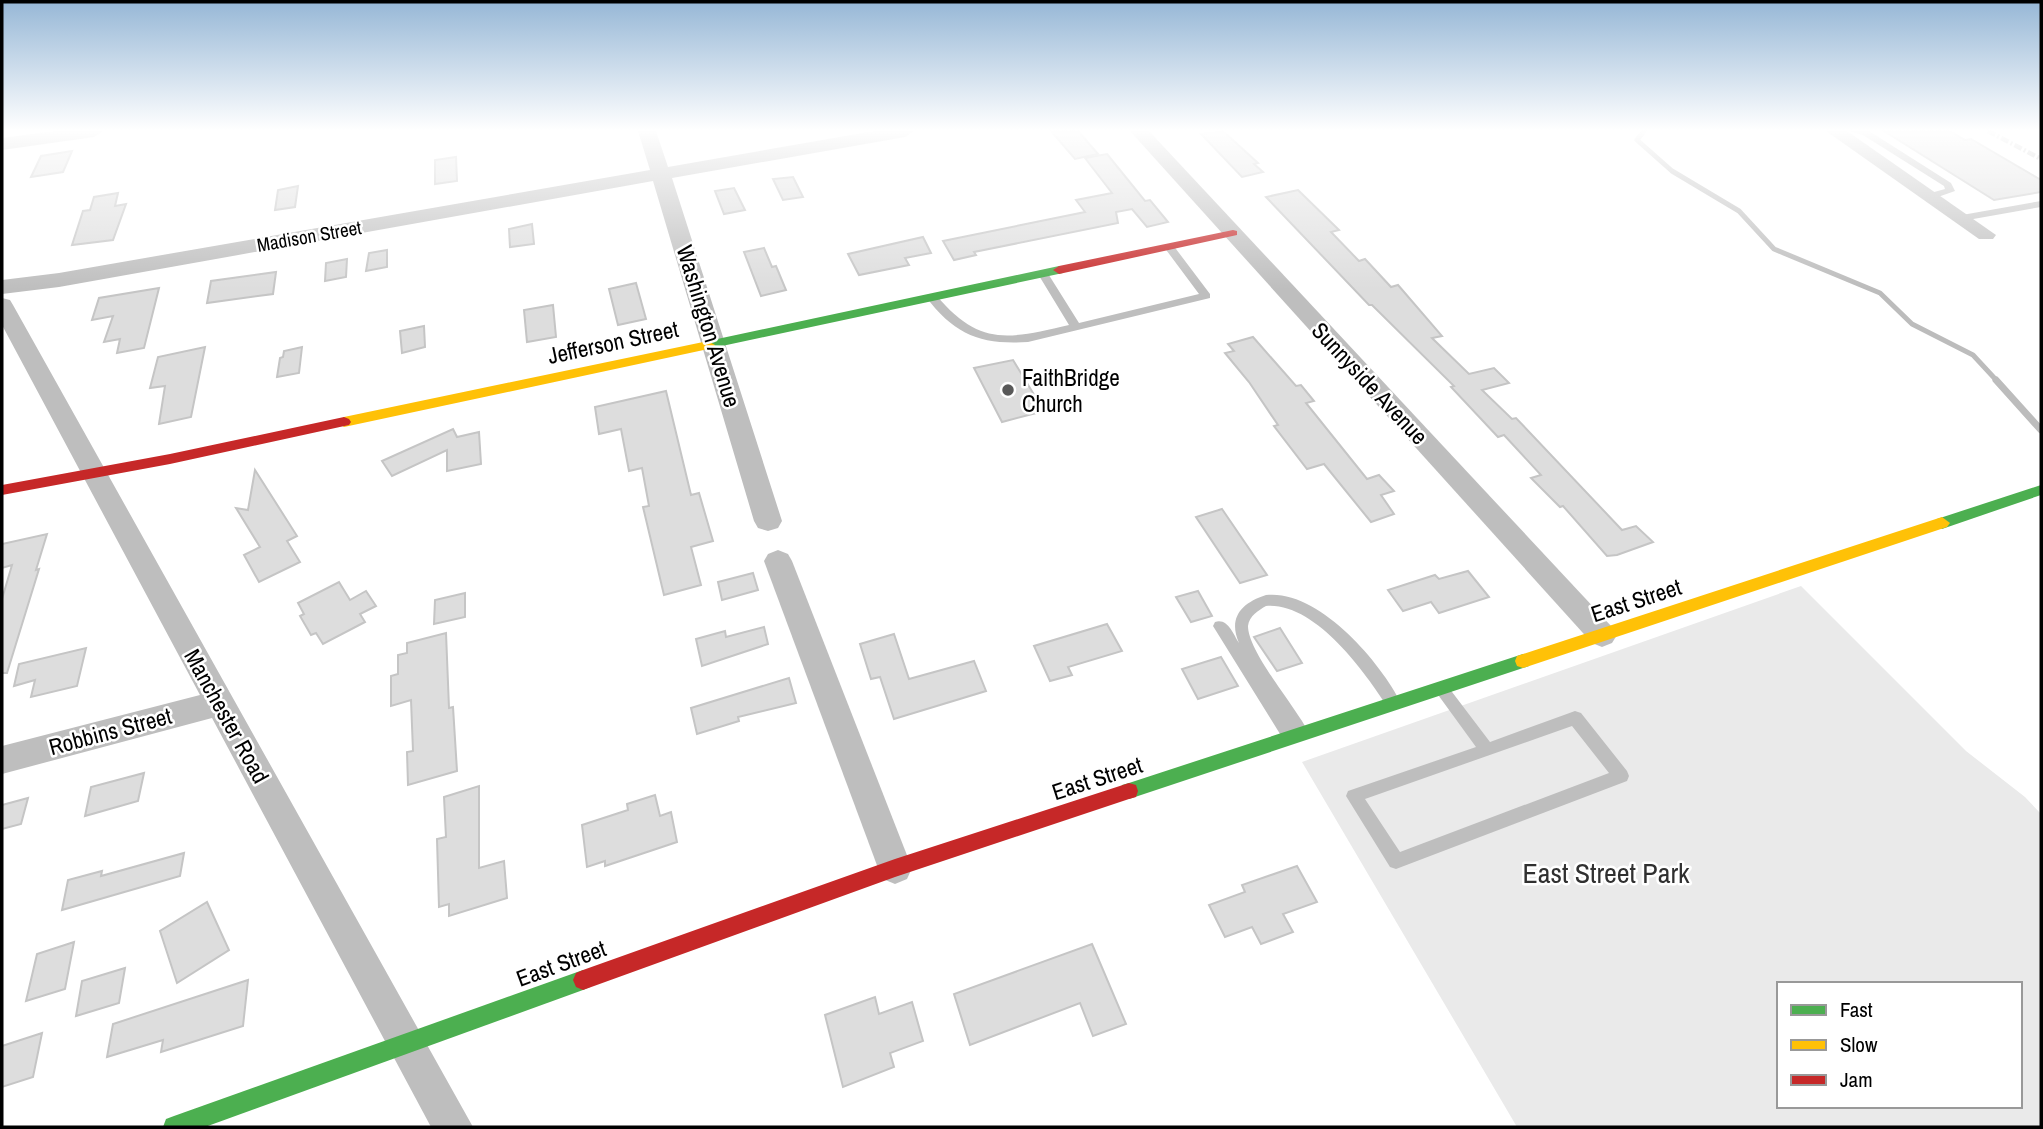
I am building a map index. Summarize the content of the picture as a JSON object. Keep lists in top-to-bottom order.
{
  "streets": {
    "street": [
      "Madison Street",
      "Washington Avenue",
      "Jefferson Street",
      "Sunnyside Avenue",
      "East Street",
      "Manchester Road",
      "Robbins Street"
    ]
  },
  "crossings": [
    ["Washington Avenue", "Jefferson Street"],
    ["Jefferson Street", "Sunnyside Avenue"],
    ["Jefferson Street", "Manchester Road"],
    ["Sunnyside Avenue", "East Street"],
    ["East Street", "Manchester Road"],
    ["Manchester Road", "Robbins Street"]
  ],
  "parks": ["East Street Park"],
  "places": ["FaithBridge Church"],
  "legend": ["Fast", "Slow", "Jam"]
}
